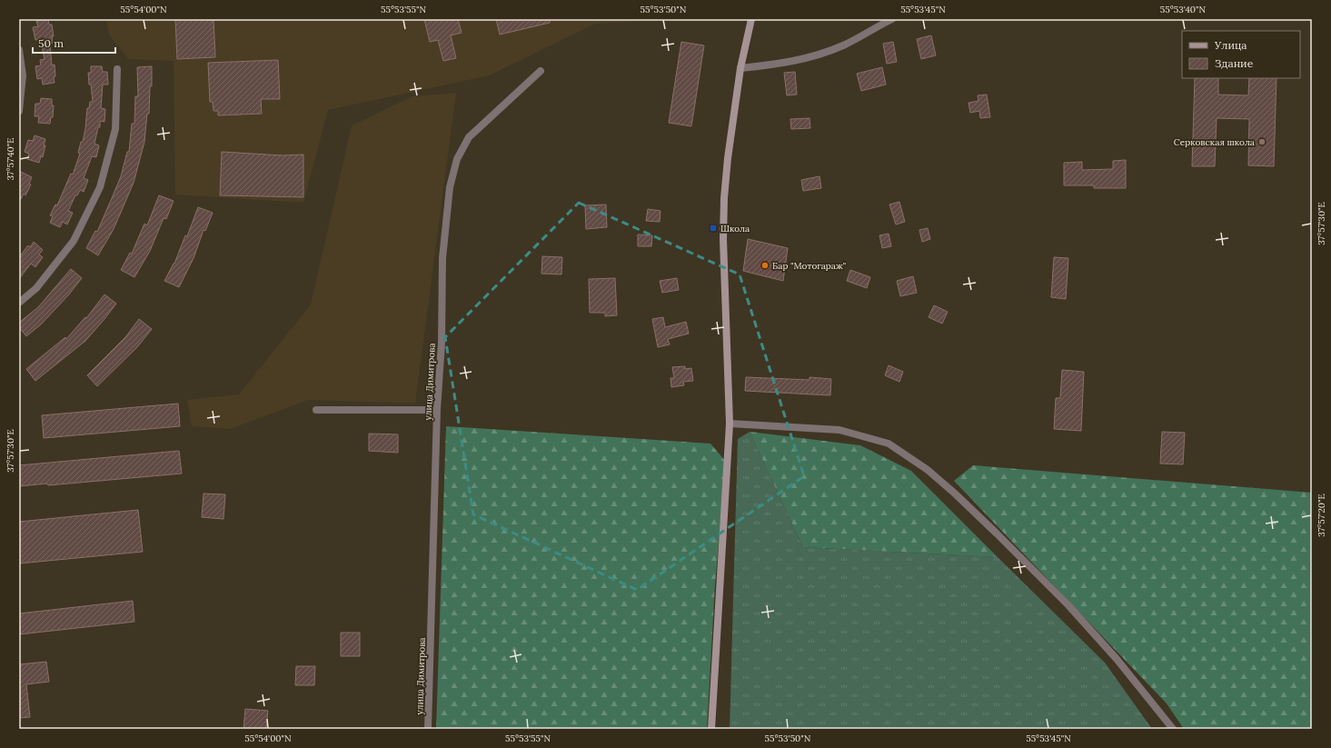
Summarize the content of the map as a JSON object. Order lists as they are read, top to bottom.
{
  "streets": {
    "street": ["улица Димитрова"]
  },
  "places": {
    "other": ["Серковская школа", "Бар \"Мотогараж\""],
    "transit": ["Школа"]
  },
  "legend": ["Улица", "Здание"],
  "scale_bar": "50 m",
  "coordinates": [
    "55°54'00\"N",
    "55°53'55\"N",
    "55°53'50\"N",
    "55°53'45\"N",
    "55°53'40\"N",
    "37°57'40\"E",
    "37°57'30\"E",
    "37°57'20\"E"
  ]
}
